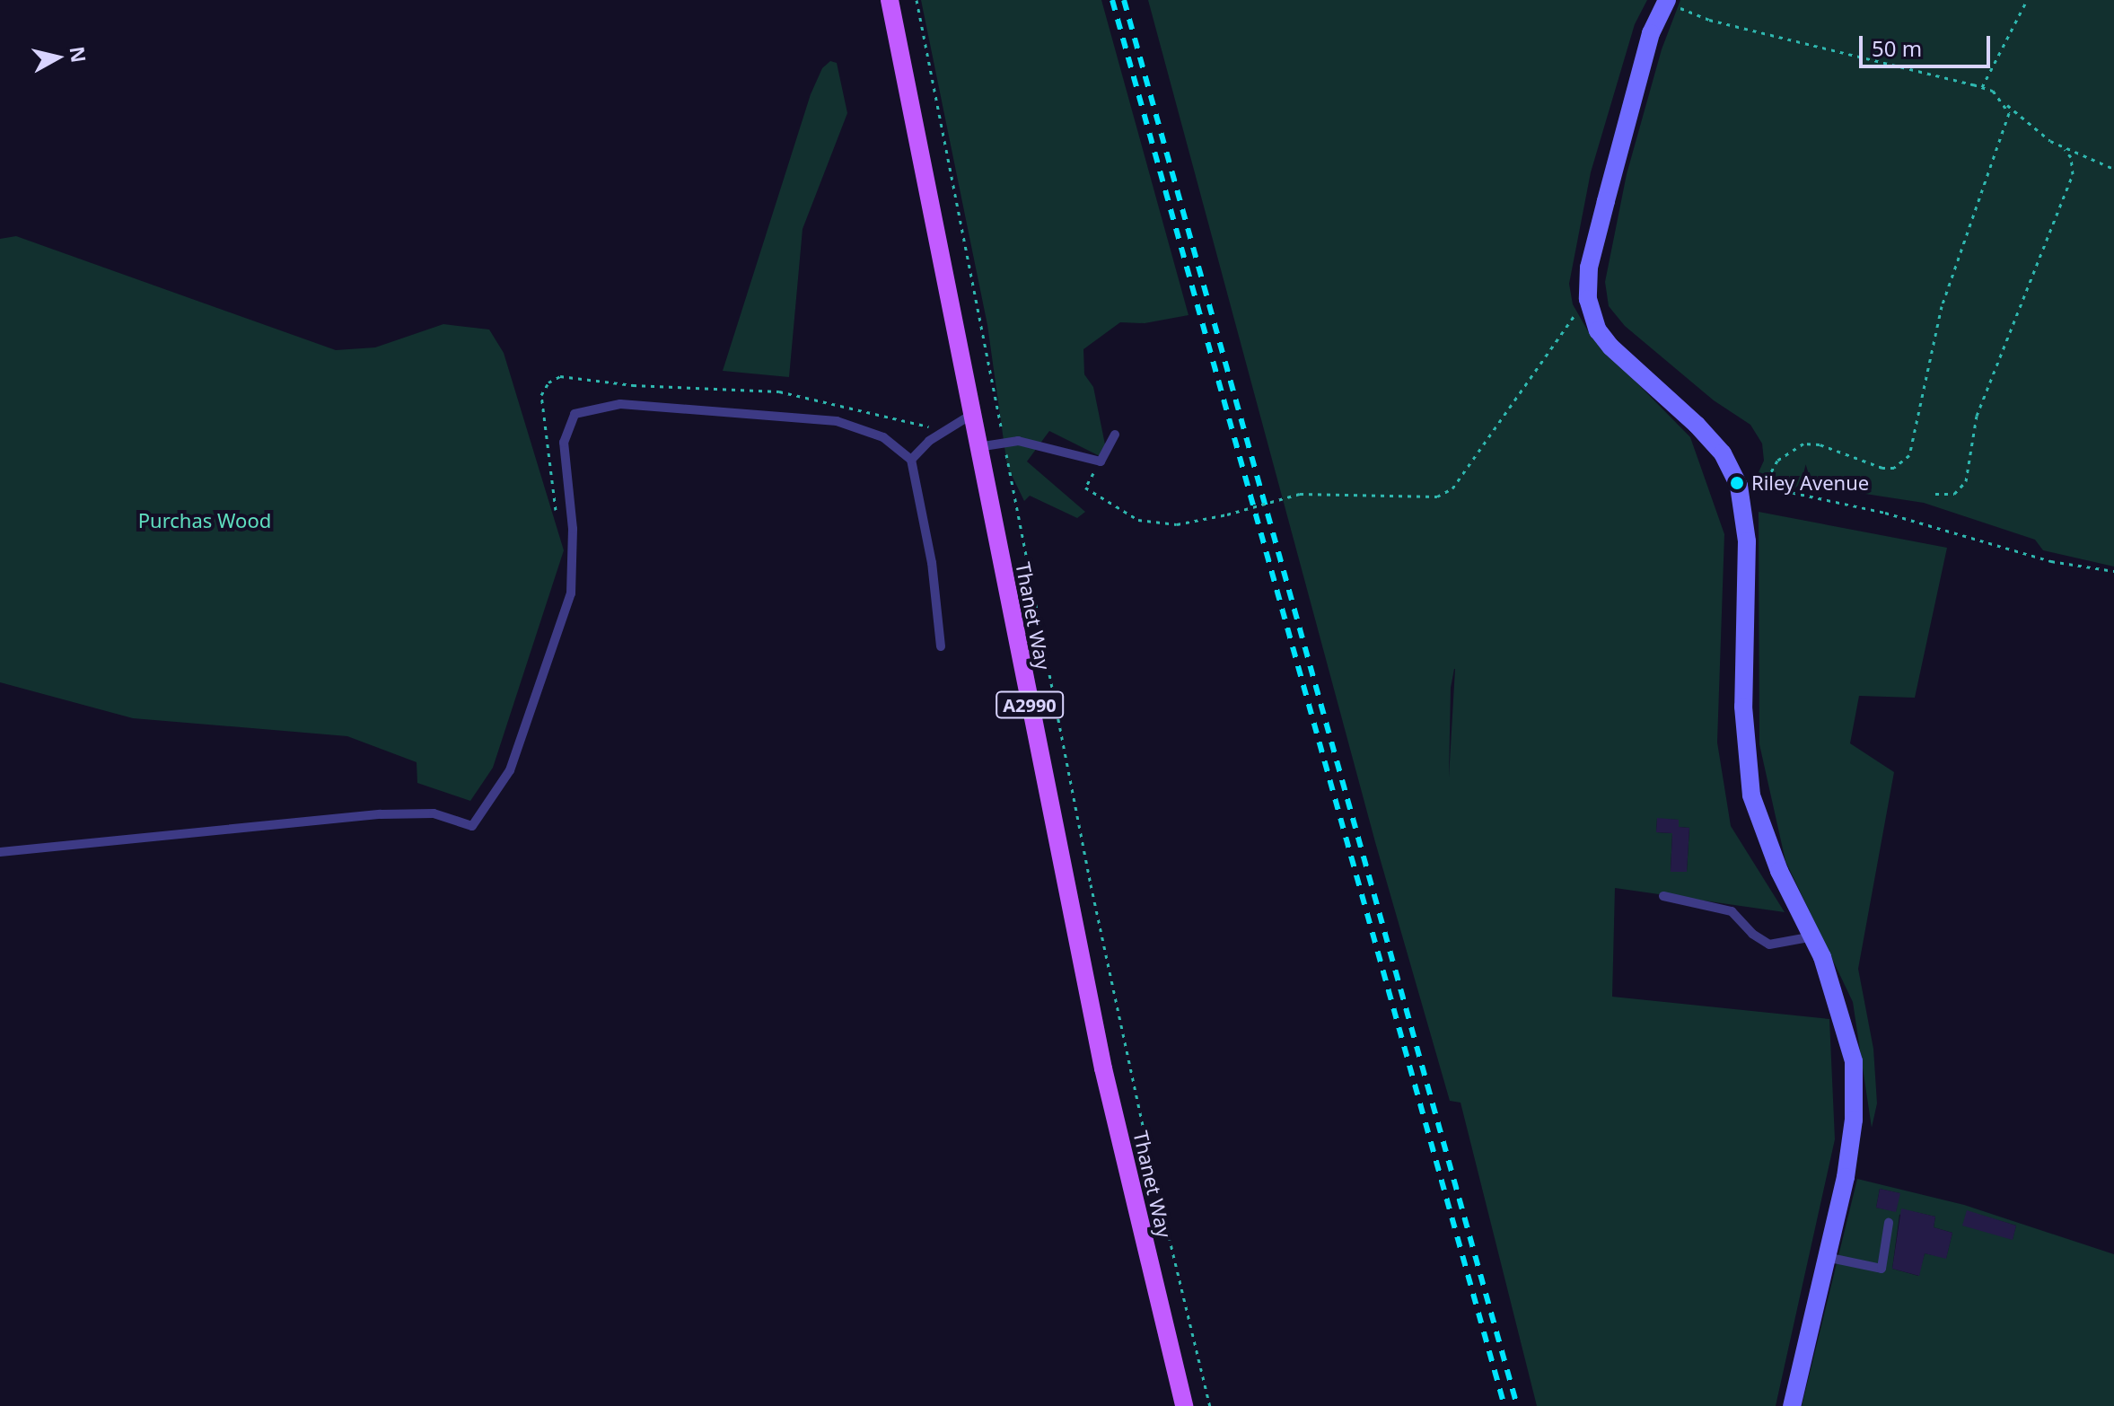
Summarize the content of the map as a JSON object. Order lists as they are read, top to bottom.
{
  "streets": {
    "main road": ["Thanet Way", "A2990"]
  },
  "parks": ["Purchas Wood"],
  "places": ["Riley Avenue"],
  "scale_bar": "50 m",
  "north": "right"
}
